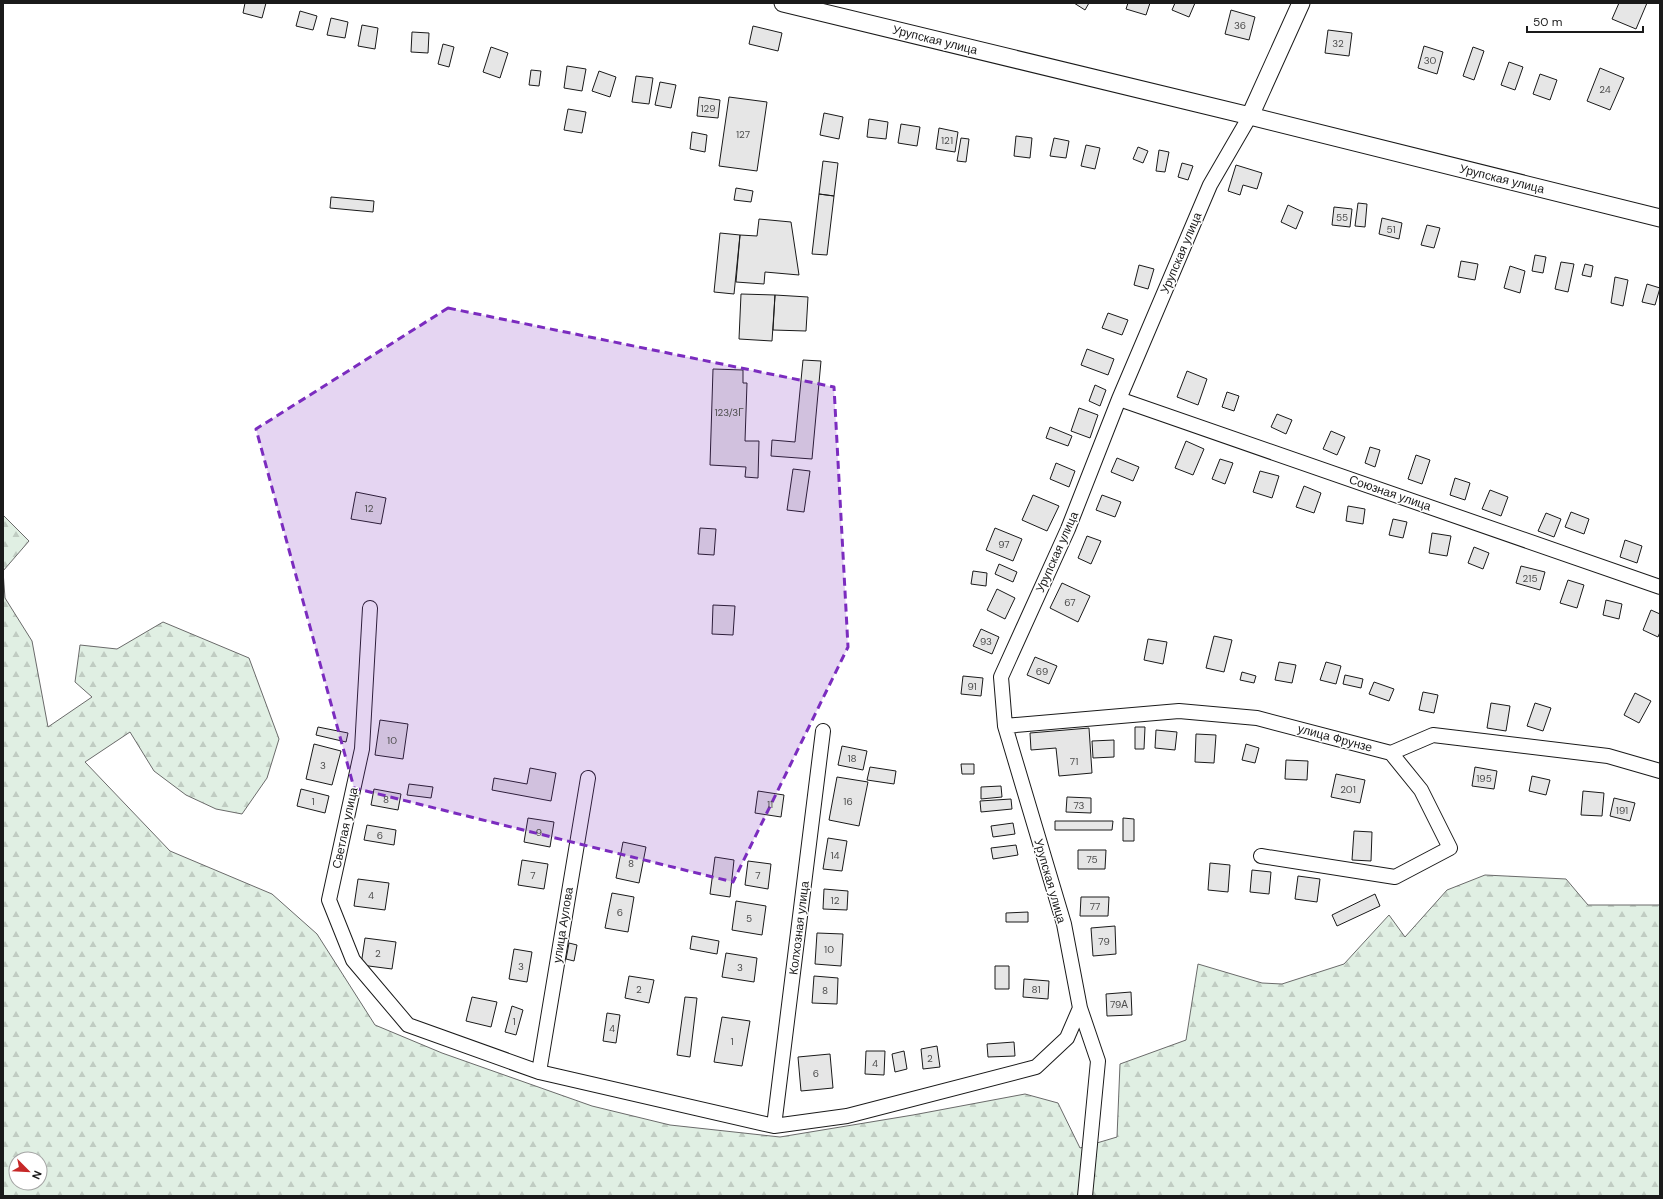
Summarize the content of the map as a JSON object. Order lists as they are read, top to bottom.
{
  "streets": {
    "street": [
      "Урупская улица",
      "Союзная улица",
      "улица Фрунзе",
      "Светлая улица",
      "улица Аулова",
      "Колхозная улица"
    ]
  },
  "crossings": [
    ["Урупская улица", "Союзная улица"],
    ["Урупская улица", "улица Фрунзе"],
    ["Светлая улица", "улица Аулова"]
  ],
  "house_numbers": [
    "36",
    "32",
    "30",
    "24",
    "129",
    "127",
    "121",
    "55",
    "51",
    "123/3Г",
    "12",
    "97",
    "215",
    "67",
    "93",
    "69",
    "91",
    "10",
    "18",
    "71",
    "3",
    "195",
    "201",
    "8",
    "1",
    "16",
    "11",
    "73",
    "191",
    "9",
    "6",
    "14",
    "75",
    "8",
    "7",
    "7",
    "4",
    "12",
    "77",
    "6",
    "5",
    "79",
    "10",
    "2",
    "3",
    "3",
    "2",
    "81",
    "8",
    "79А",
    "1",
    "4",
    "1",
    "2",
    "4",
    "6"
  ],
  "scale_bar": "50 m",
  "north": "bottom right"
}
